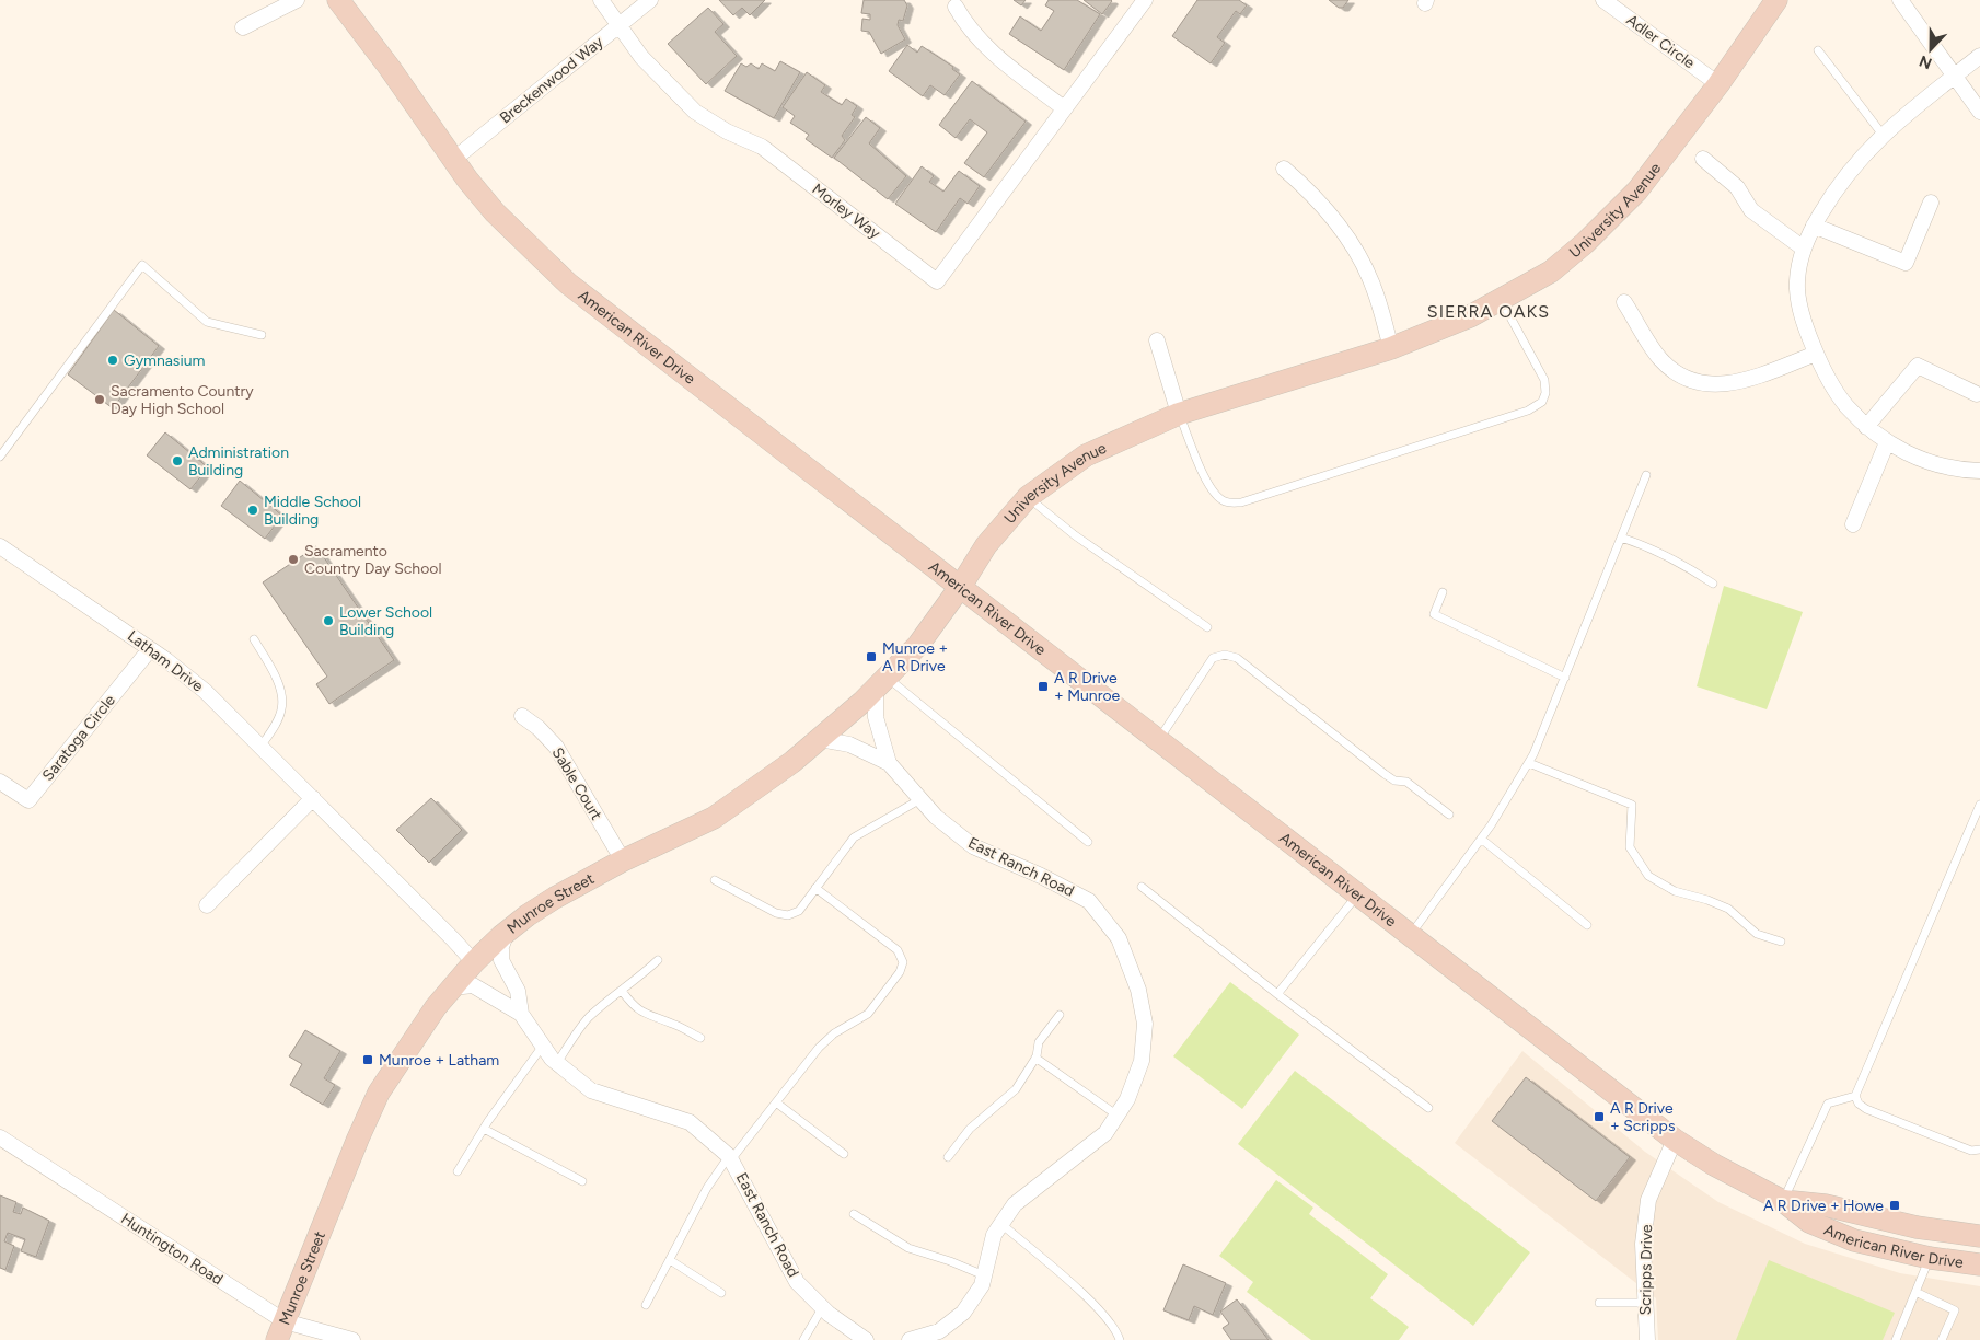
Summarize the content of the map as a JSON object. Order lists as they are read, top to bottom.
{
  "streets": {
    "street": [
      "Adler Circle",
      "Breckenwood Way",
      "University Avenue",
      "Morley Way",
      "American River Drive",
      "Latham Drive",
      "Saratoga Circle",
      "Sable Court",
      "East Ranch Road",
      "Munroe Street",
      "Huntington Road",
      "Scripps Drive"
    ]
  },
  "crossings": [
    ["Adler Circle", "University Avenue"],
    ["Breckenwood Way", "Morley Way"],
    ["Breckenwood Way", "American River Drive"],
    ["University Avenue", "American River Drive"],
    ["University Avenue", "Munroe Street"],
    ["American River Drive", "Munroe Street"],
    ["American River Drive", "Scripps Drive"],
    ["Latham Drive", "Saratoga Circle"],
    ["Latham Drive", "Munroe Street"],
    ["Sable Court", "Munroe Street"],
    ["East Ranch Road", "Munroe Street"],
    ["Munroe Street", "Huntington Road"]
  ],
  "districts": ["SIERRA OAKS"],
  "places": {
    "other": [
      "Gymnasium",
      "Sacramento Country Day High School",
      "Administration Building",
      "Middle School Building",
      "Sacramento Country Day School",
      "Lower School Building"
    ],
    "transit": [
      "Munroe + A R Drive",
      "A R Drive + Munroe",
      "Munroe + Latham",
      "A R Drive + Scripps",
      "A R Drive + Howe"
    ]
  },
  "north": "bottom"
}
